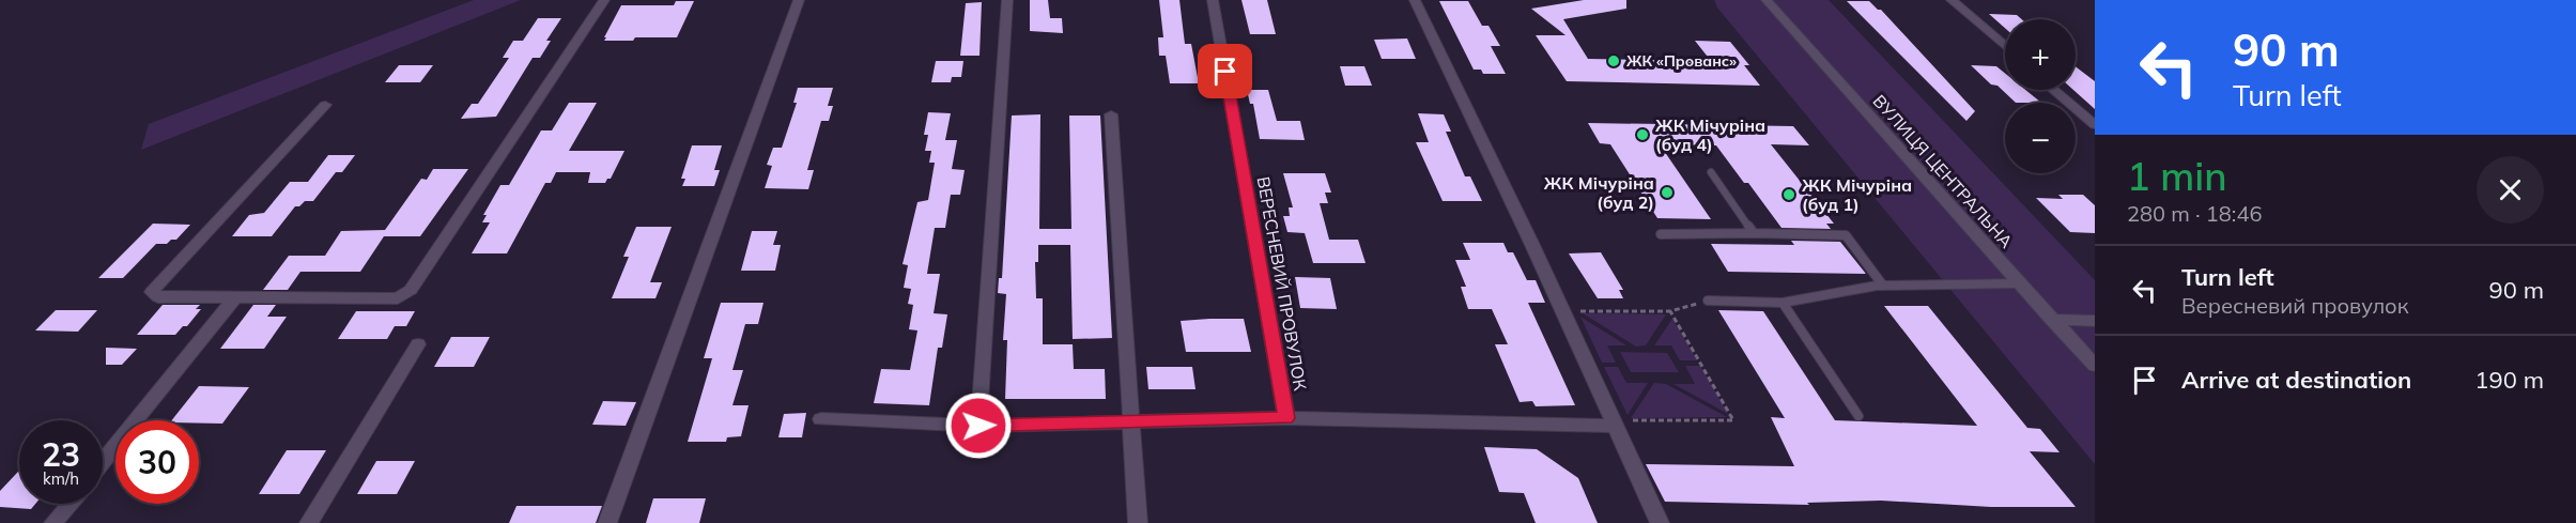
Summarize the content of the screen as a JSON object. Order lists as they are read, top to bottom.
{
  "streets": {
    "street": ["ВУЛИЦЯ ЦЕНТРАЛЬНА", "ВЕРЕСНЕВИЙ ПРОВУЛОК"]
  },
  "places": [
    "ЖК «Прованс»",
    "ЖК Мічуріна (буд 4)",
    "ЖК Мічуріна (буд 2)",
    "ЖК Мічуріна (буд 1)"
  ],
  "page": {
    "turn": ["90 m", "Turn left"],
    "map_buttons": ["+", "−"],
    "heading": ["1 min", "280 m · 18:46"],
    "list": [
      {
        "name": "Turn left",
        "note": "Вересневий провулок",
        "value": "90 m"
      },
      {
        "name": "Arrive at destination",
        "value": "190 m"
      }
    ],
    "speed": "23 km/h",
    "limit": "30"
  }
}
